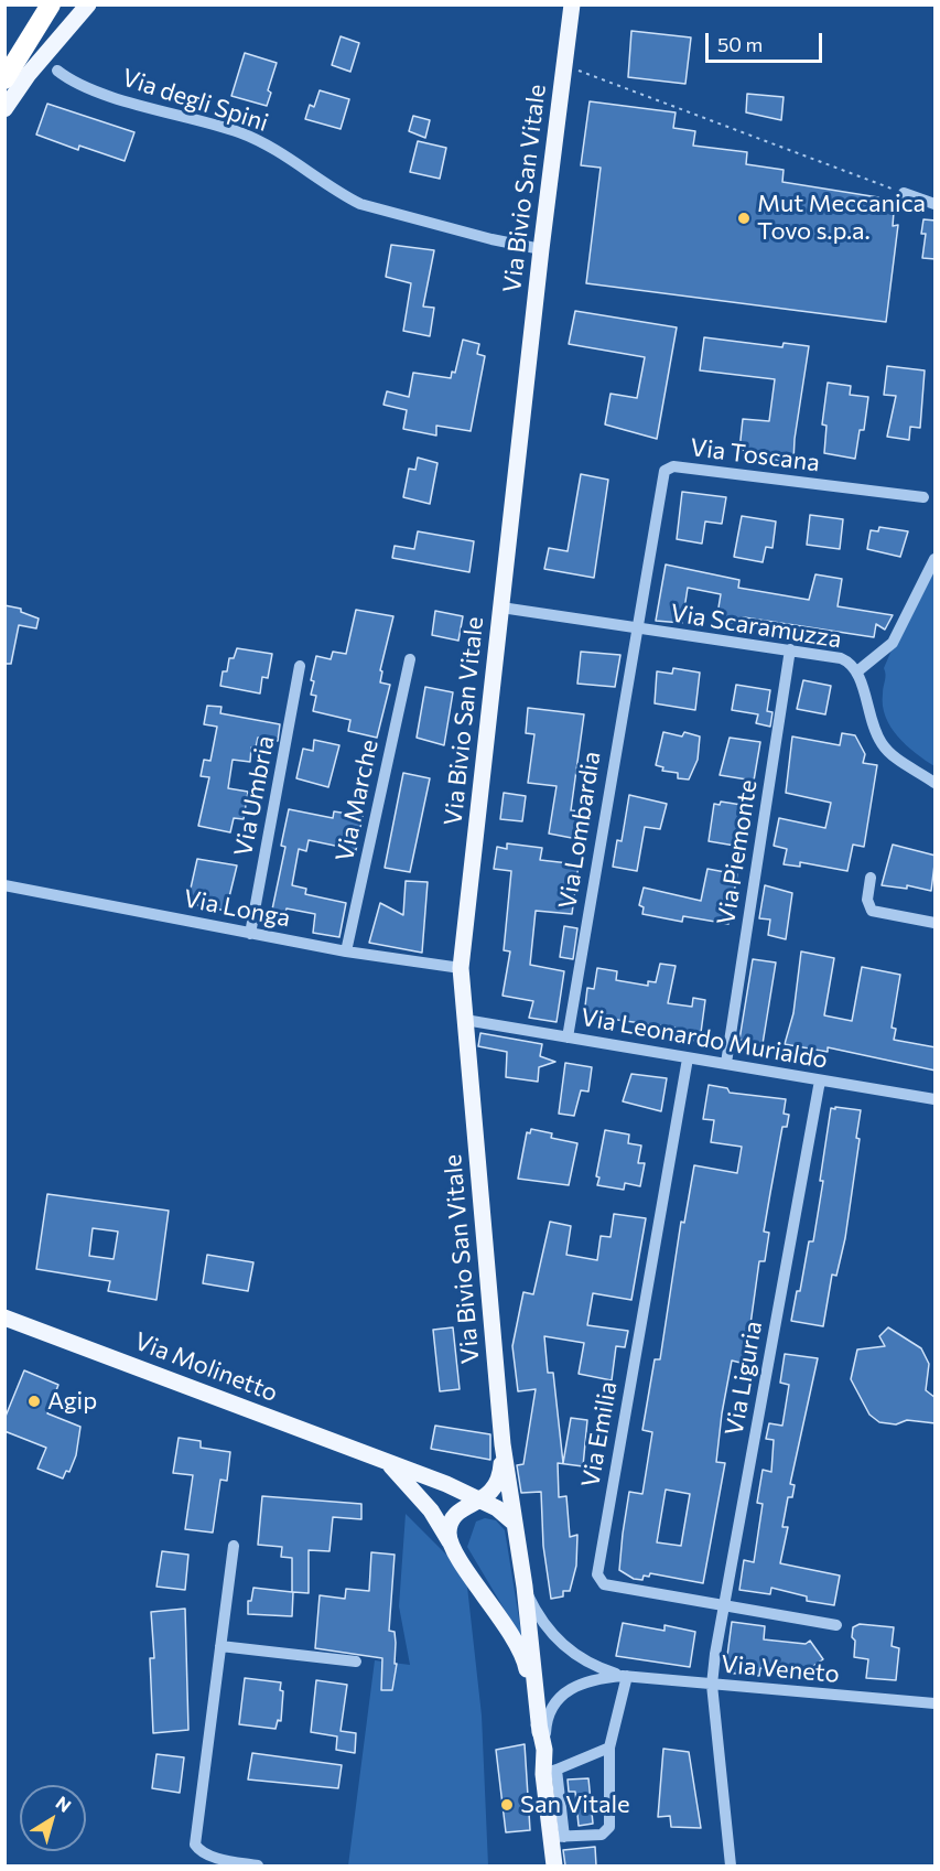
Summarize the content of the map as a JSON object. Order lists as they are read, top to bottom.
{
  "streets": {
    "main road": ["Via Bivio San Vitale", "Via Molinetto"],
    "street": [
      "Via degli Spini",
      "Via Toscana",
      "Via Scaramuzza",
      "Via Umbria",
      "Via Marche",
      "Via Lombardia",
      "Via Piemonte",
      "Via Longa",
      "Via Leonardo Murialdo",
      "Via Liguria",
      "Via Emilia",
      "Via Veneto"
    ]
  },
  "crossings": [
    ["Via degli Spini", "Via Bivio San Vitale"],
    ["Via Bivio San Vitale", "Via Scaramuzza"],
    ["Via Bivio San Vitale", "Via Longa"],
    ["Via Bivio San Vitale", "Via Leonardo Murialdo"],
    ["Via Bivio San Vitale", "Via Molinetto"],
    ["Via Bivio San Vitale", "Via Veneto"],
    ["Via Toscana", "Via Scaramuzza"],
    ["Via Toscana", "Via Lombardia"],
    ["Via Scaramuzza", "Via Lombardia"],
    ["Via Scaramuzza", "Via Piemonte"],
    ["Via Umbria", "Via Longa"],
    ["Via Marche", "Via Longa"],
    ["Via Lombardia", "Via Leonardo Murialdo"],
    ["Via Piemonte", "Via Leonardo Murialdo"],
    ["Via Leonardo Murialdo", "Via Liguria"],
    ["Via Leonardo Murialdo", "Via Emilia"],
    ["Via Liguria", "Via Emilia"],
    ["Via Liguria", "Via Veneto"]
  ],
  "places": ["Mut Meccanica Tovo s.p.a.", "Agip", "San Vitale"],
  "scale_bar": "50 m",
  "north": "top right"
}
